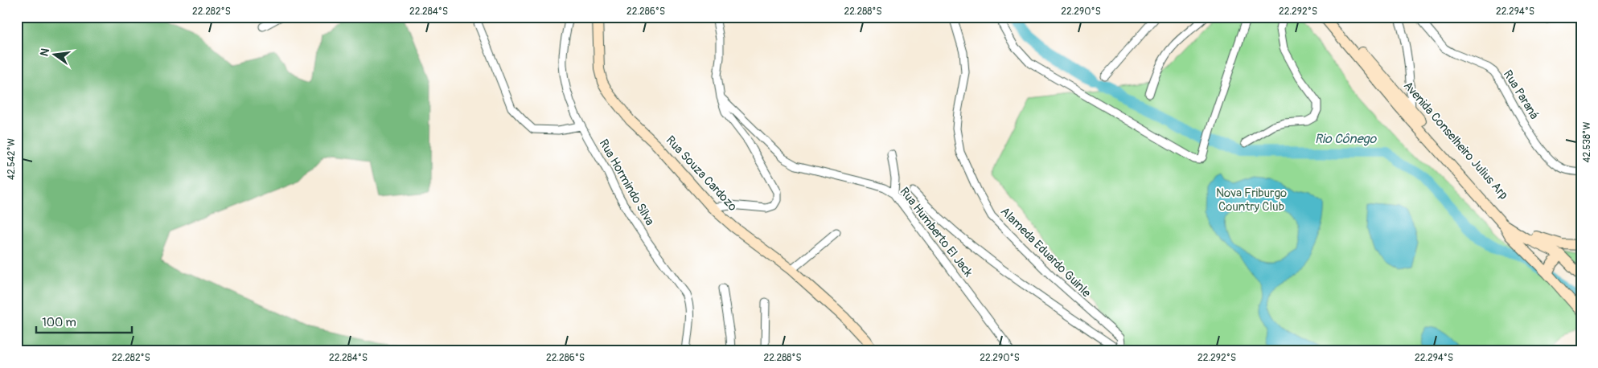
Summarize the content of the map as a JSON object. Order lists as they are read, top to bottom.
{
  "streets": {
    "main road": ["Avenida Conselheiro Julius Arp", "Rua Souza Cardozo"],
    "street": [
      "Rua Paraná",
      "Rua Hormindo Silva",
      "Rua Humberto El Jack",
      "Alameda Eduardo Guinle"
    ]
  },
  "water": ["Rio Cônego"],
  "parks": ["Nova Friburgo Country Club"],
  "scale_bar": "100 m",
  "north": "left",
  "coordinates": [
    "22.282°S",
    "22.284°S",
    "22.286°S",
    "22.288°S",
    "22.290°S",
    "22.292°S",
    "22.294°S",
    "42.538°W",
    "42.542°W"
  ]
}
